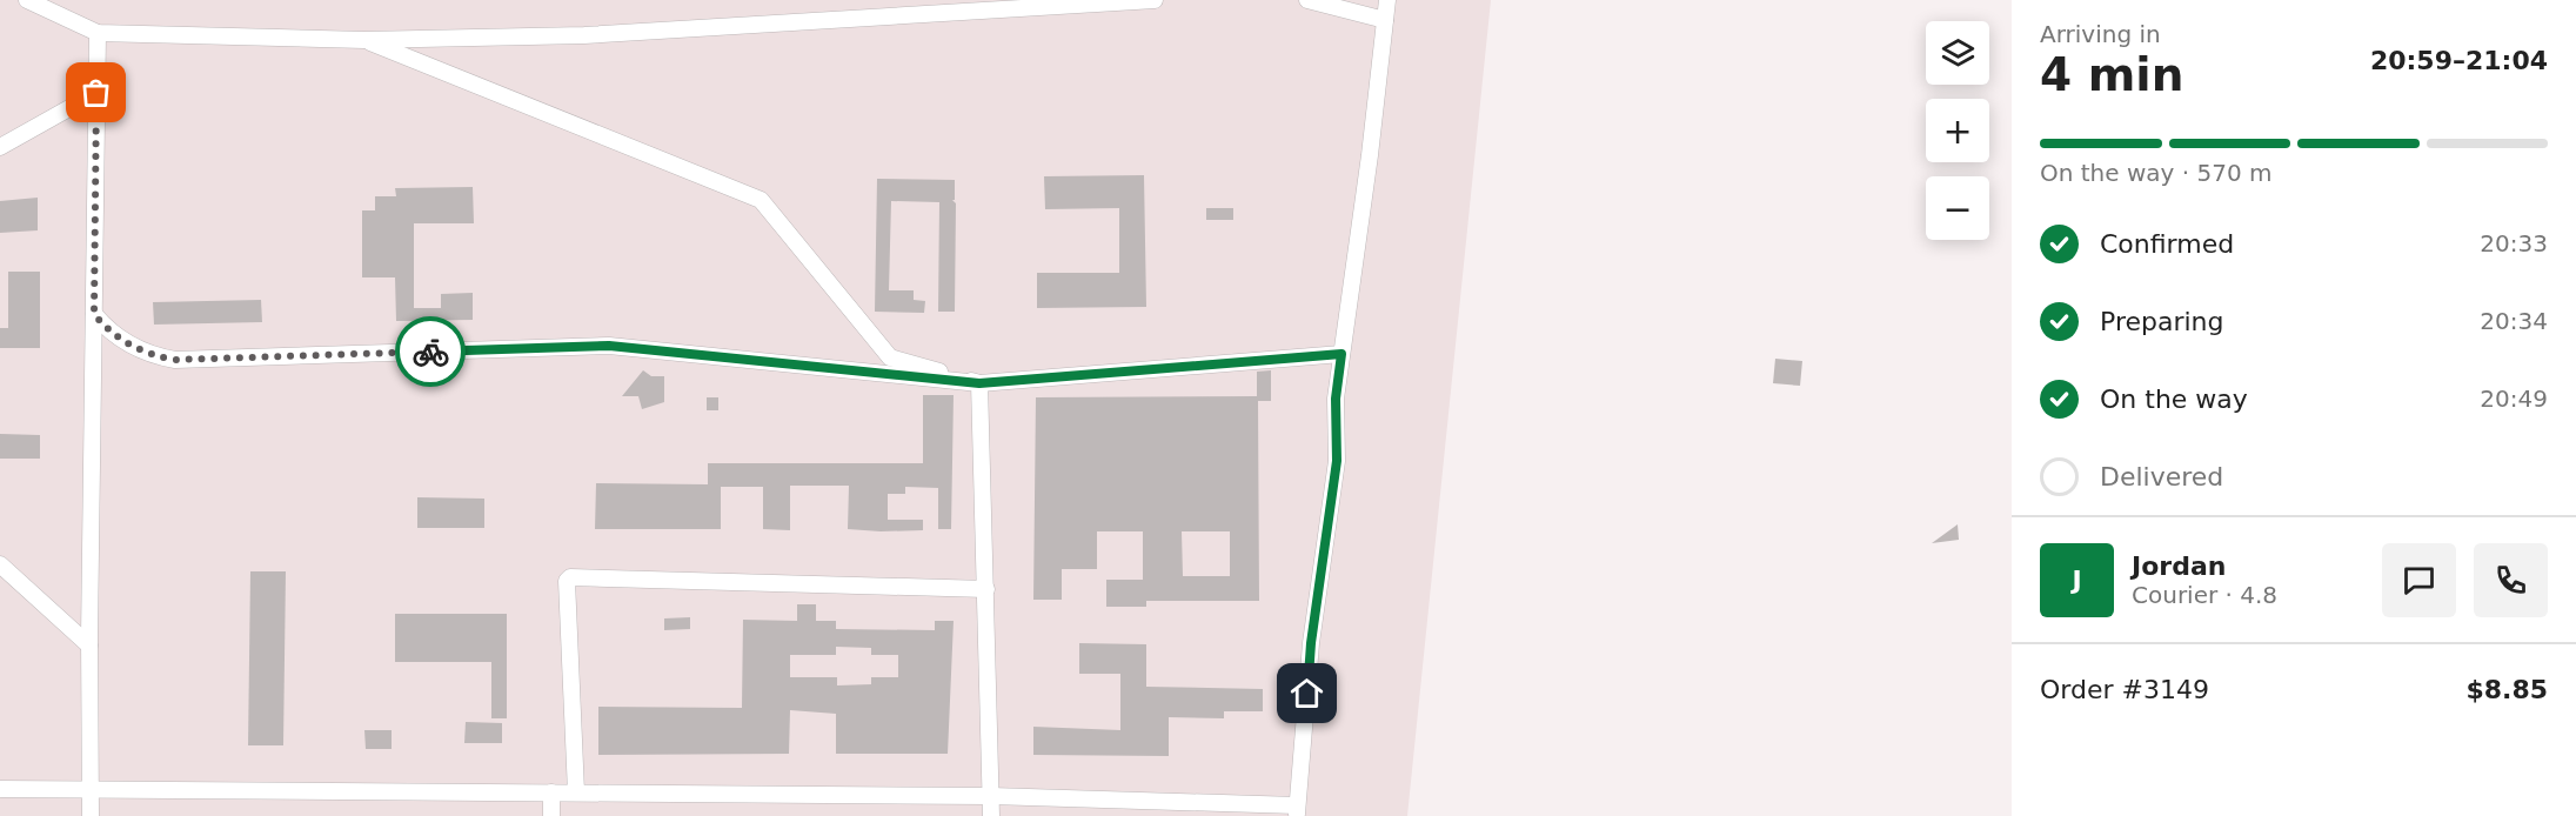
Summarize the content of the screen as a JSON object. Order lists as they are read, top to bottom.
{
  "page": {
    "heading": ["4 min", "Arriving in", "20:59–21:04"],
    "panel": [
      "Jordan",
      "Courier · 4.8",
      "Order #3149",
      "$8.85"
    ],
    "map_buttons": ["+", "−"],
    "bar": "On the way · 570 m",
    "list": [
      ["Confirmed", "20:33"],
      ["Preparing", "20:34"],
      ["On the way", "20:49"],
      "Delivered"
    ],
    "round": "J"
  }
}
